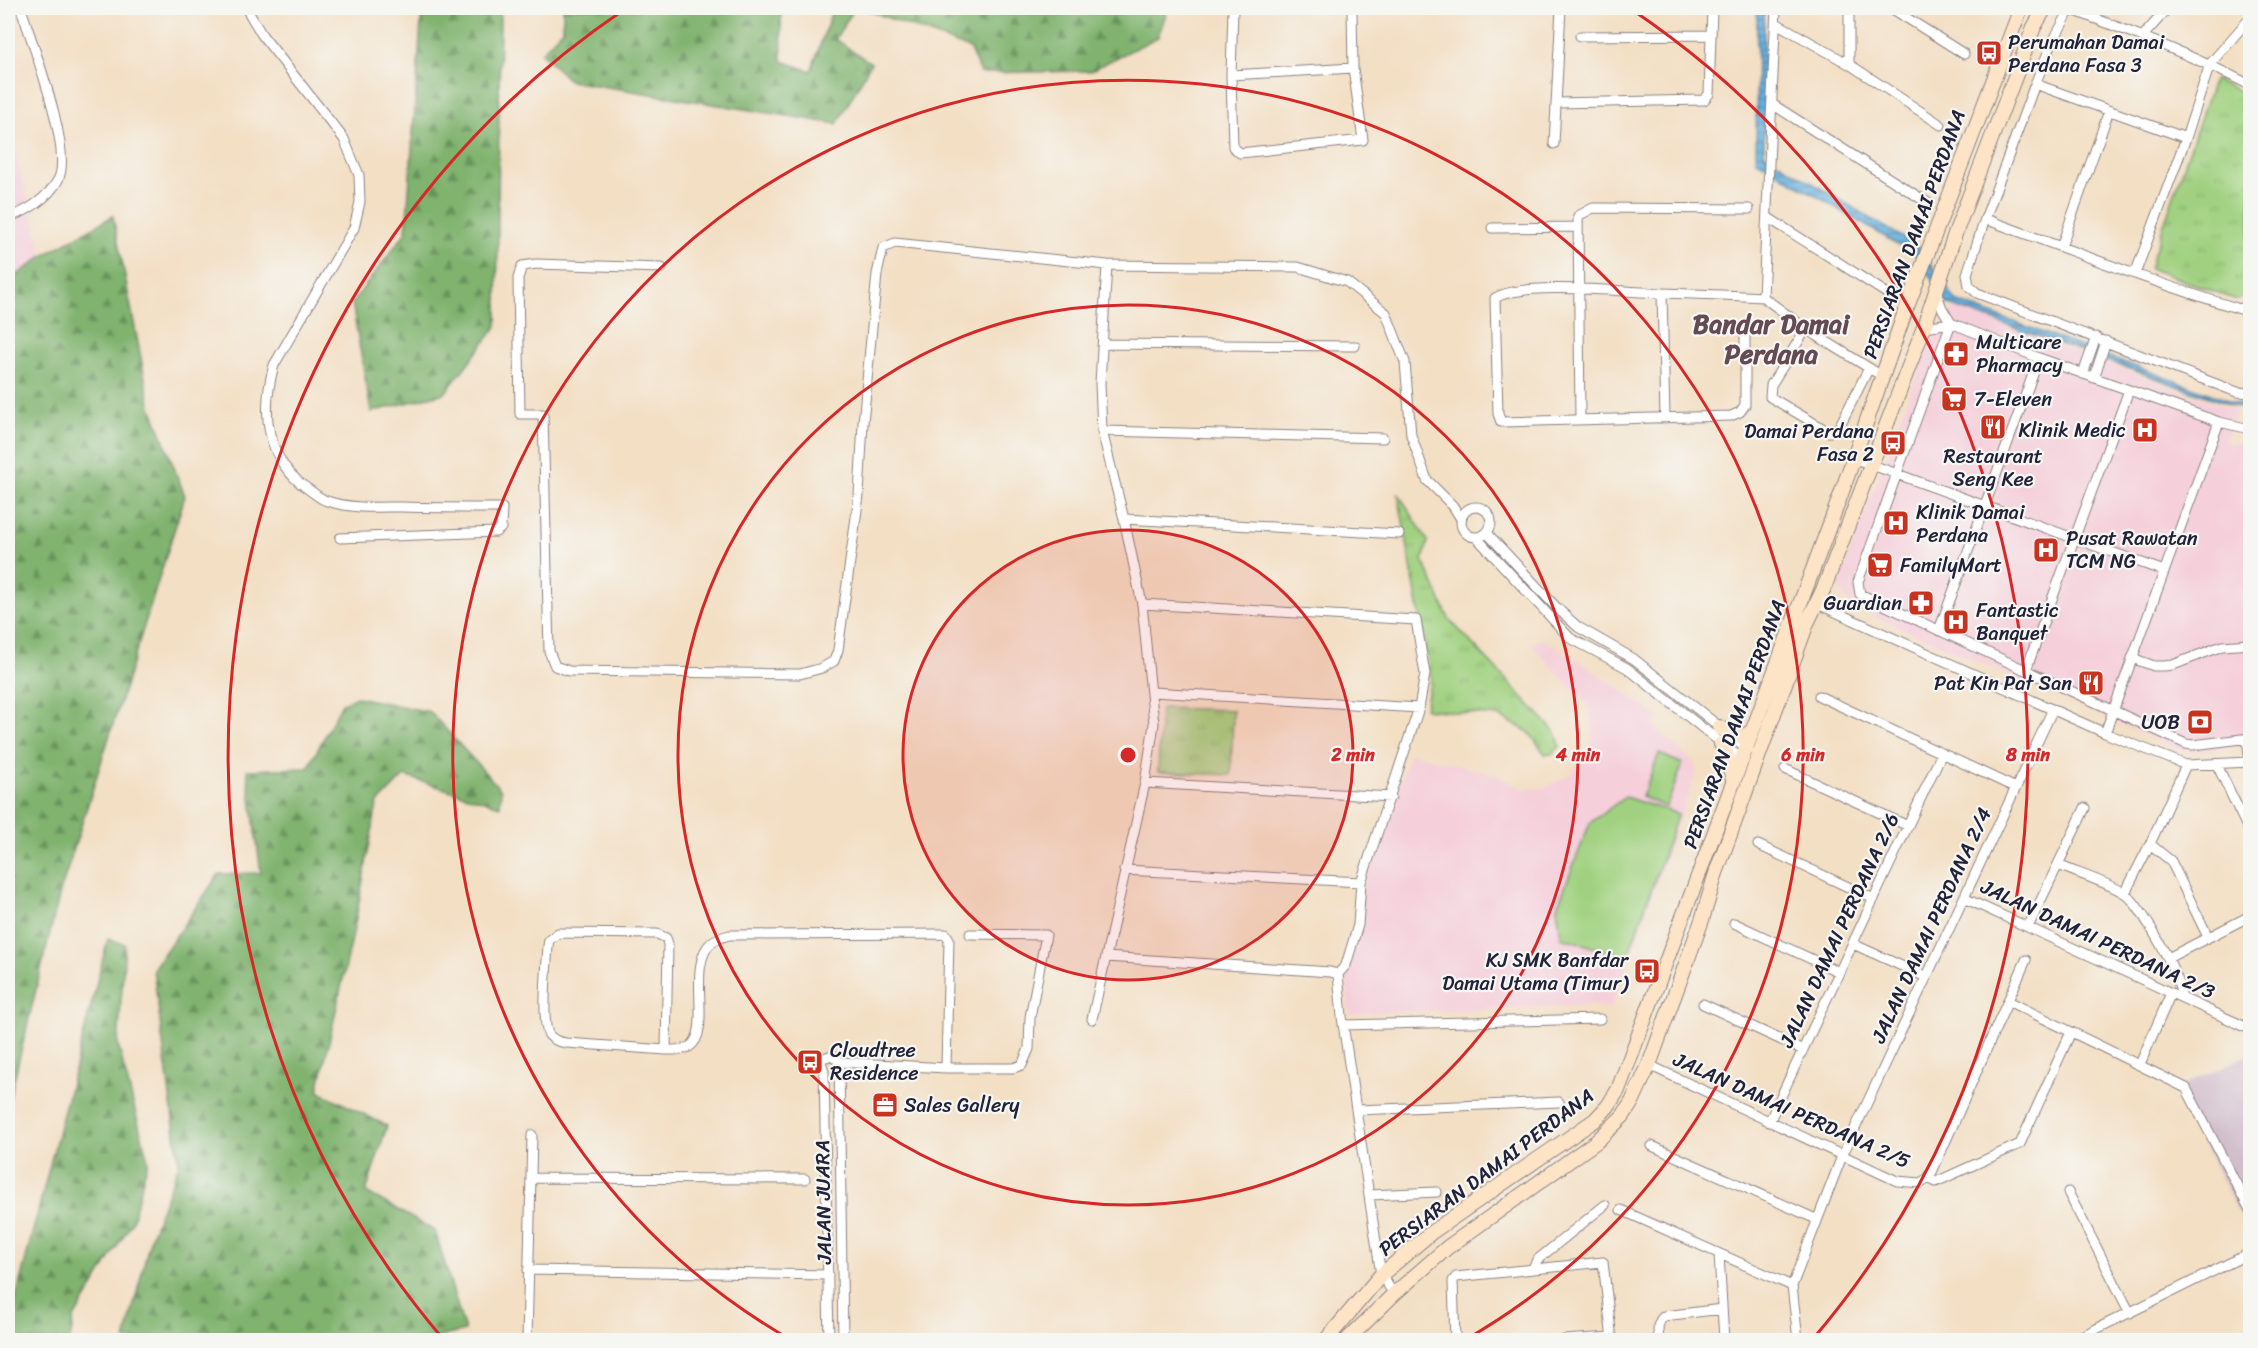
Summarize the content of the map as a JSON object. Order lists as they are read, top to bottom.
{
  "streets": {
    "main road": ["PERSIARAN DAMAI PERDANA"],
    "street": [
      "JALAN DAMAI PERDANA 2/4",
      "JALAN DAMAI PERDANA 2/6",
      "JALAN DAMAI PERDANA 2/3",
      "JALAN DAMAI PERDANA 2/5",
      "JALAN JUARA"
    ]
  },
  "crossings": [
    ["PERSIARAN DAMAI PERDANA", "JALAN DAMAI PERDANA 2/5"],
    ["JALAN DAMAI PERDANA 2/4", "JALAN DAMAI PERDANA 2/3"],
    ["JALAN DAMAI PERDANA 2/4", "JALAN DAMAI PERDANA 2/5"],
    ["JALAN DAMAI PERDANA 2/6", "JALAN DAMAI PERDANA 2/5"]
  ],
  "districts": ["Bandar Damai Perdana"],
  "places": {
    "bus stop": [
      "Perumahan Damai Perdana Fasa 3",
      "Damai Perdana Fasa 2",
      "KJ SMK Banfdar Damai Utama (Timur)",
      "Cloudtree Residence"
    ],
    "pharmacy": ["Multicare Pharmacy", "Guardian"],
    "supermarket": ["7-Eleven", "FamilyMart"],
    "restaurant": ["Restaurant Seng Kee", "Pat Kin Pat San"],
    "hospital": [
      "Klinik Medic",
      "Klinik Damai Perdana",
      "Pusat Rawatan TCM NG",
      "Fantastic Banquet"
    ],
    "bank": ["UOB"],
    "office": ["Sales Gallery"]
  },
  "rings": [
    "2 min",
    "4 min",
    "6 min",
    "8 min"
  ]
}
